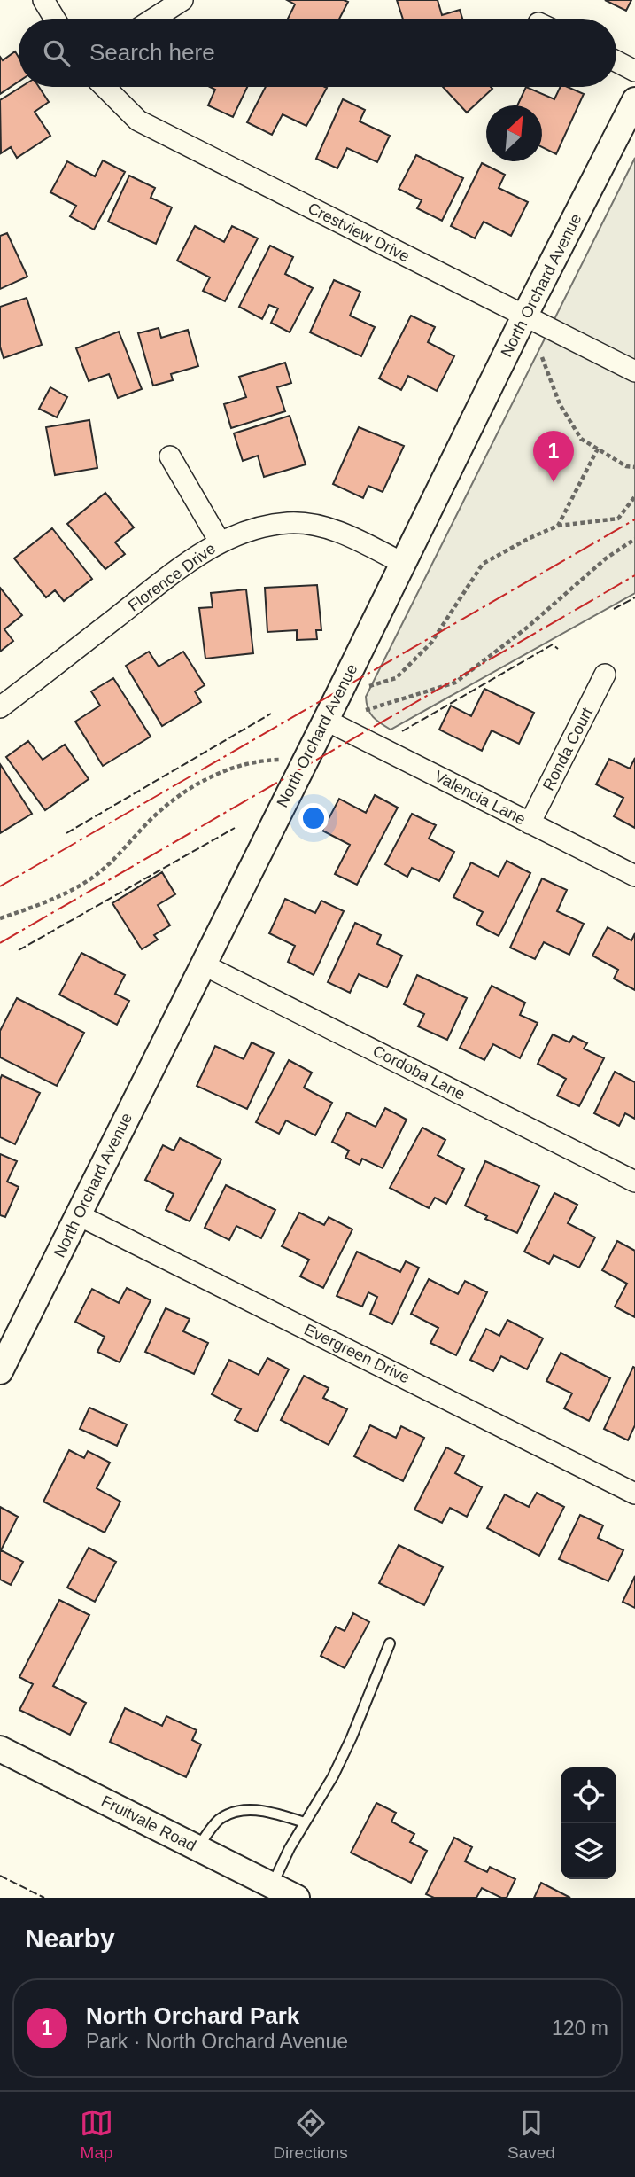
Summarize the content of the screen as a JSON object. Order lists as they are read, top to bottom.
{
  "streets": {
    "street": [
      "Crestview Drive",
      "North Orchard Avenue",
      "Florence Drive",
      "Ronda Court",
      "Valencia Lane",
      "Cordoba Lane",
      "Evergreen Drive",
      "Fruitvale Road"
    ]
  },
  "crossings": [
    ["Crestview Drive", "North Orchard Avenue"],
    ["North Orchard Avenue", "Florence Drive"],
    ["North Orchard Avenue", "Valencia Lane"],
    ["North Orchard Avenue", "Cordoba Lane"],
    ["North Orchard Avenue", "Evergreen Drive"],
    ["Ronda Court", "Valencia Lane"]
  ],
  "north": "top right",
  "page": {
    "search": "Search here",
    "pins": "1",
    "heading": "Nearby",
    "list": [
      {
        "mark": "1",
        "name": "North Orchard Park",
        "note": "Park · North Orchard Avenue",
        "value": "120 m"
      }
    ],
    "nav": ["Map", "Directions", "Saved"]
  }
}
